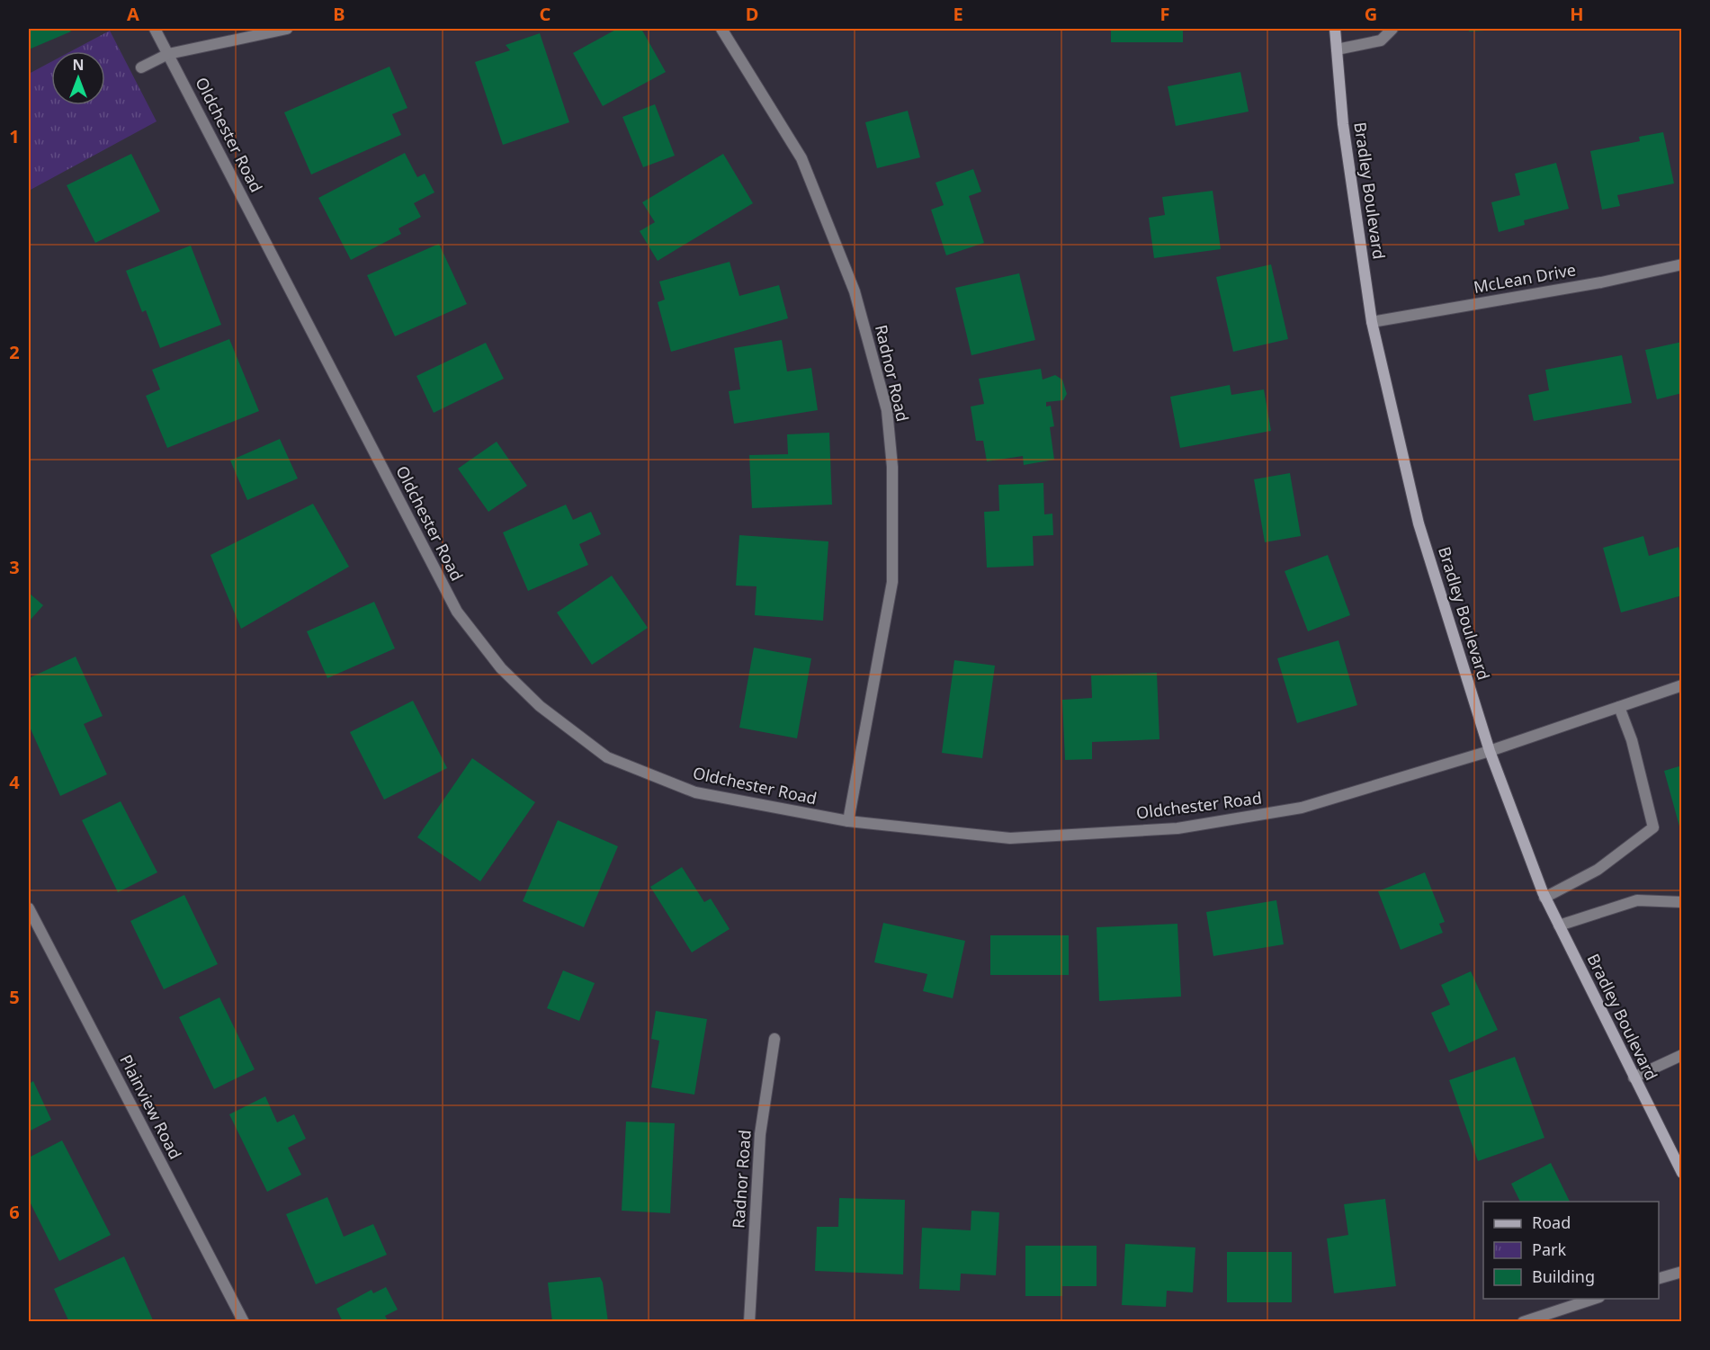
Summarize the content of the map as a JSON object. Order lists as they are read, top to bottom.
{
  "streets": {
    "main road": ["Bradley Boulevard"],
    "street": [
      "Oldchester Road",
      "McLean Drive",
      "Radnor Road",
      "Plainview Road"
    ]
  },
  "crossings": [
    ["Oldchester Road", "Bradley Boulevard"],
    ["Oldchester Road", "Radnor Road"],
    ["Bradley Boulevard", "McLean Drive"]
  ],
  "legend": ["Road", "Park", "Building"],
  "north": "top",
  "grid": {
    "columns": [
      "A",
      "B",
      "C",
      "D",
      "E",
      "F",
      "G",
      "H"
    ],
    "rows": [
      "1",
      "2",
      "3",
      "4",
      "5",
      "6"
    ]
  }
}
